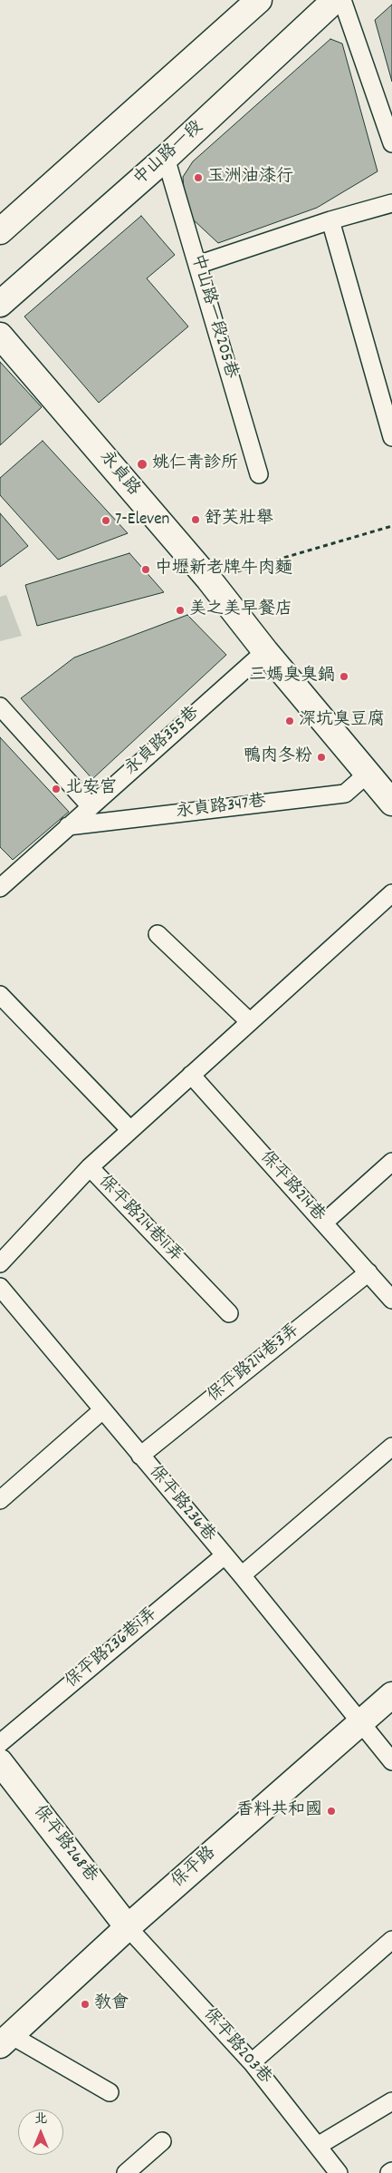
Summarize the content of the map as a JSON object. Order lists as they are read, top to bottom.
{
  "streets": {
    "street": [
      "中山路一段",
      "永貞路",
      "保平路268巷",
      "保平路"
    ],
    "lane": [
      "中山路一段205巷",
      "永貞路355巷",
      "永貞路347巷",
      "保平路214巷",
      "保平路214巷11弄",
      "保平路214巷3弄",
      "保平路236巷",
      "保平路236巷1弄",
      "保平路203巷"
    ]
  },
  "crossings": [
    ["中山路一段", "中山路一段205巷"],
    ["永貞路", "永貞路355巷"],
    ["永貞路", "永貞路347巷"],
    ["永貞路355巷", "永貞路347巷"],
    ["保平路214巷", "保平路214巷11弄"],
    ["保平路214巷", "保平路214巷3弄"],
    ["保平路214巷3弄", "保平路236巷"],
    ["保平路236巷", "保平路236巷1弄"],
    ["保平路236巷", "保平路"],
    ["保平路268巷", "保平路"],
    ["保平路268巷", "保平路203巷"],
    ["保平路", "保平路203巷"]
  ],
  "places": [
    "玉洲油漆行",
    "姚仁青診所",
    "舒芙壯舉",
    "7-Eleven",
    "中壢新老牌牛肉麵",
    "美之美早餐店",
    "三媽臭臭鍋",
    "深坑臭豆腐",
    "鴨肉冬粉",
    "北安宮",
    "香料共和國",
    "教會"
  ],
  "north": "top"
}
